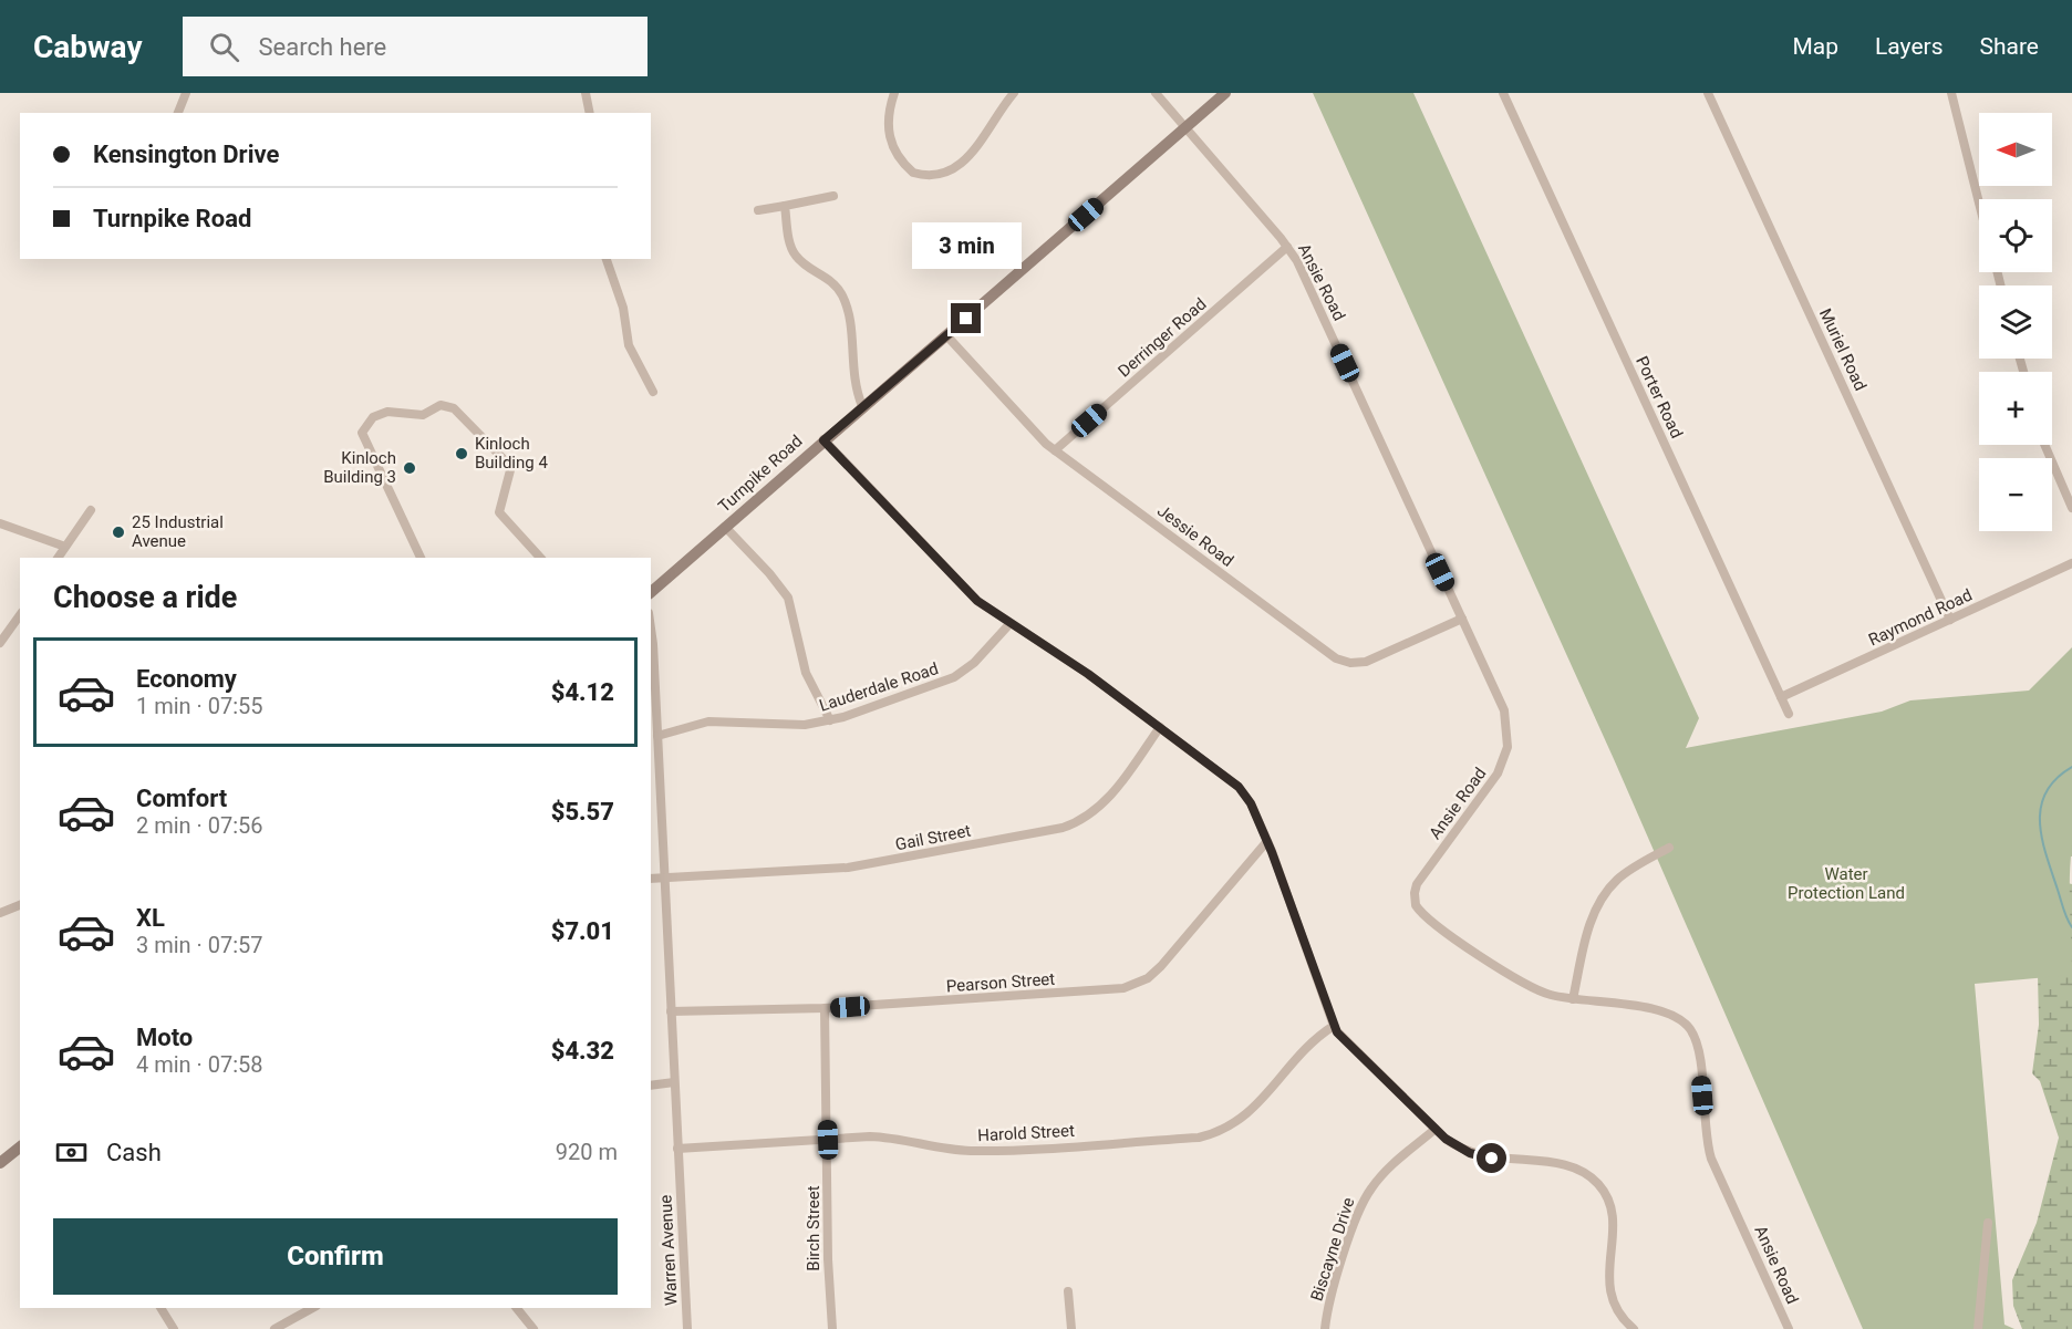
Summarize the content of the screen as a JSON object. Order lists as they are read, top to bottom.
{
  "streets": {
    "main road": ["Turnpike Road"],
    "street": [
      "Ansie Road",
      "Derringer Road",
      "Muriel Road",
      "Porter Road",
      "Jessie Road",
      "Raymond Road",
      "Lauderdale Road",
      "Gail Street",
      "Pearson Street",
      "Harold Street",
      "Birch Street",
      "Biscayne Drive",
      "Warren Avenue"
    ]
  },
  "crossings": [
    ["Ansie Road", "Derringer Road"],
    ["Ansie Road", "Turnpike Road"],
    ["Ansie Road", "Jessie Road"],
    ["Derringer Road", "Jessie Road"],
    ["Muriel Road", "Raymond Road"],
    ["Porter Road", "Raymond Road"],
    ["Turnpike Road", "Jessie Road"],
    ["Lauderdale Road", "Warren Avenue"],
    ["Gail Street", "Warren Avenue"],
    ["Pearson Street", "Birch Street"],
    ["Pearson Street", "Warren Avenue"],
    ["Harold Street", "Birch Street"],
    ["Harold Street", "Warren Avenue"]
  ],
  "parks": ["Water Protection Land"],
  "places": ["Kinloch Building 4", "Kinloch Building 3", "25 Industrial Avenue"],
  "north": "left",
  "page": {
    "header": "Cabway",
    "search": "Search here",
    "nav": ["Map", "Layers", "Share"],
    "map_buttons": ["+", "−"],
    "banner": ["Kensington Drive", "Turnpike Road"],
    "bubble": "3 min",
    "heading": "Choose a ride",
    "list": [
      {
        "name": "Economy",
        "note": "1 min · 07:55",
        "value": "$4.12"
      },
      {
        "name": "Comfort",
        "note": "2 min · 07:56",
        "value": "$5.57"
      },
      {
        "name": "XL",
        "note": "3 min · 07:57",
        "value": "$7.01"
      },
      {
        "name": "Moto",
        "note": "4 min · 07:58",
        "value": "$4.32"
      }
    ],
    "pay": ["Cash", "920 m"],
    "buttons": "Confirm"
  }
}
